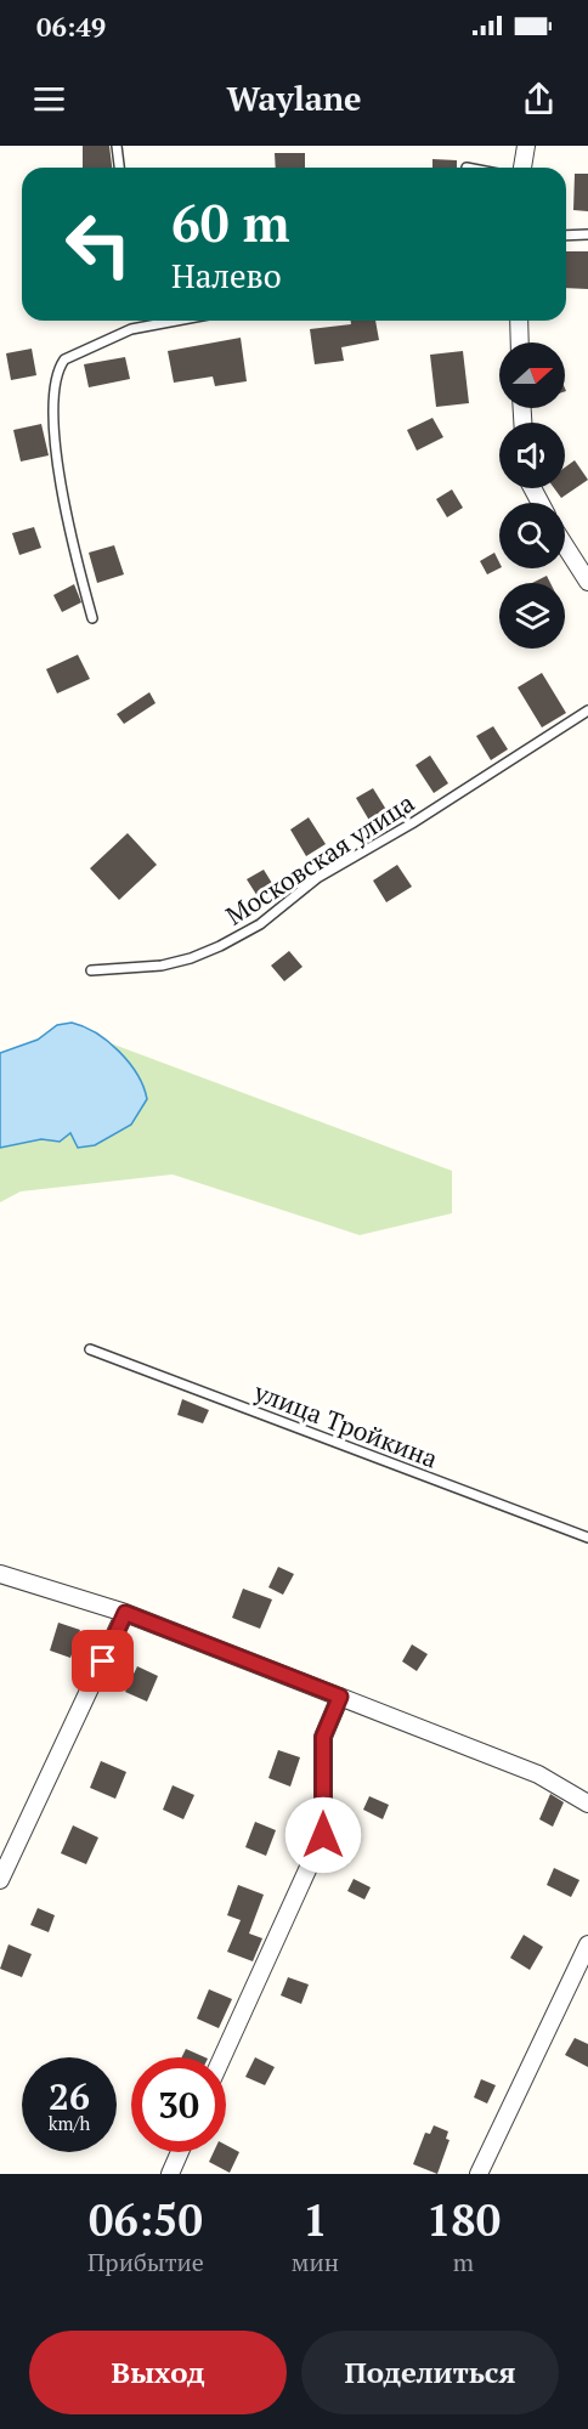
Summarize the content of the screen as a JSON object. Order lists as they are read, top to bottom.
{
  "streets": {
    "lane": ["Московская улица", "улица Тройкина"]
  },
  "north": "right",
  "page": {
    "status": "06:49",
    "header": "Waylane",
    "turn": ["60 m", "Налево"],
    "speed": "26 km/h",
    "limit": "30",
    "eta": [
      "06:50",
      "Прибытие",
      "1",
      "мин",
      "180",
      "m"
    ],
    "buttons": ["Выход", "Поделиться"]
  }
}
